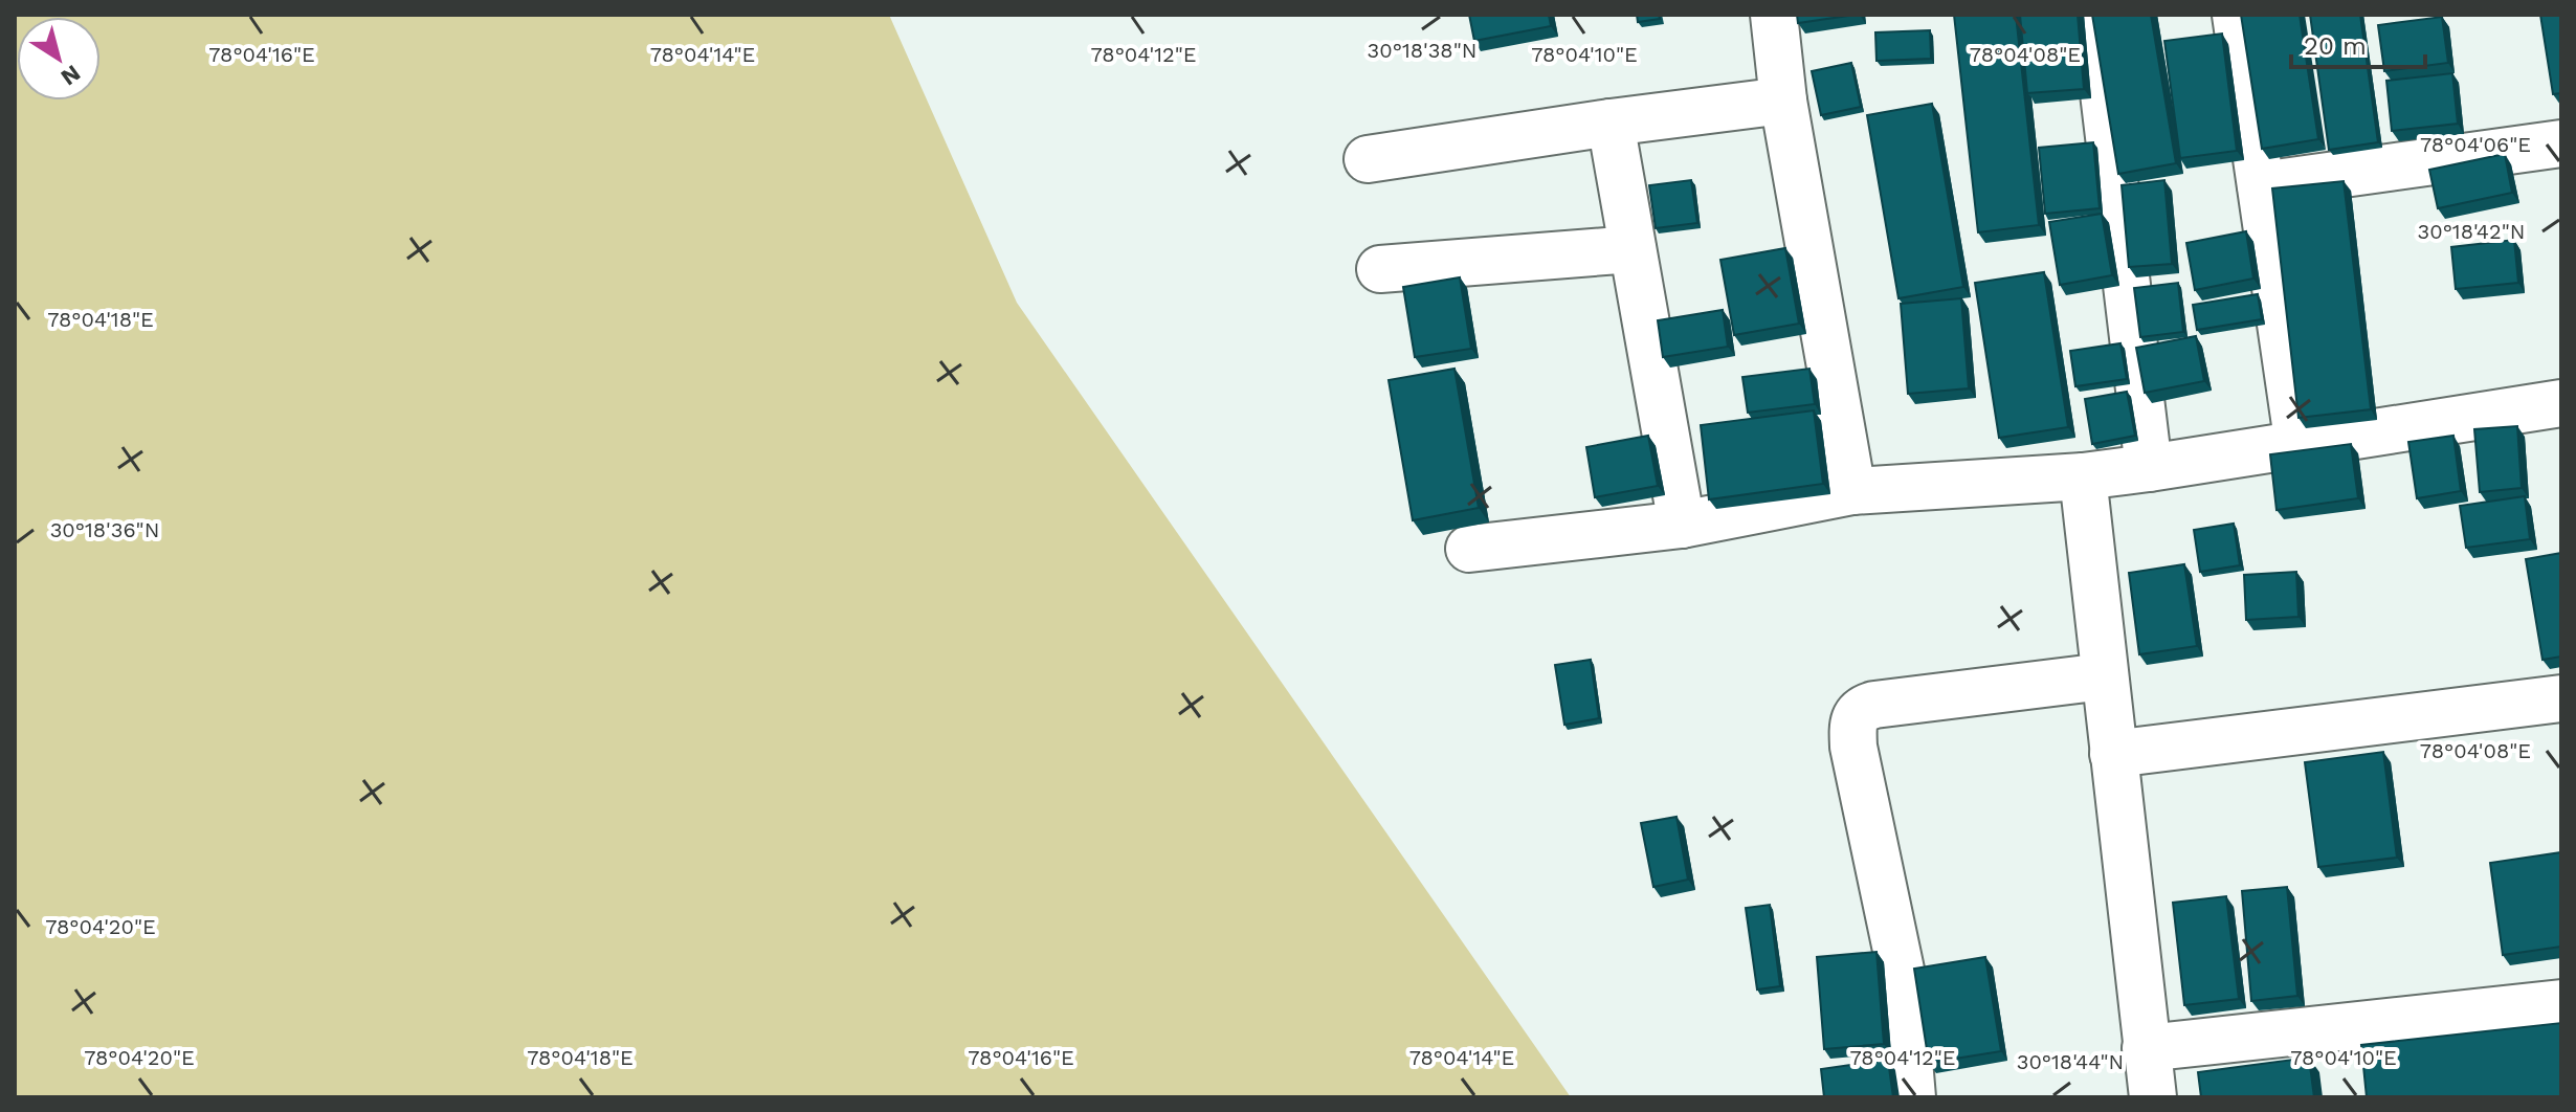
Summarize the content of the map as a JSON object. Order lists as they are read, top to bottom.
{
  "scale_bar": "20 m",
  "north": "bottom right",
  "coordinates": [
    "30°18'38\"N",
    "78°04'16\"E",
    "78°04'14\"E",
    "78°04'12\"E",
    "78°04'10\"E",
    "78°04'08\"E",
    "78°04'06\"E",
    "30°18'42\"N",
    "78°04'18\"E",
    "30°18'36\"N",
    "78°04'20\"E",
    "30°18'44\"N"
  ]
}
